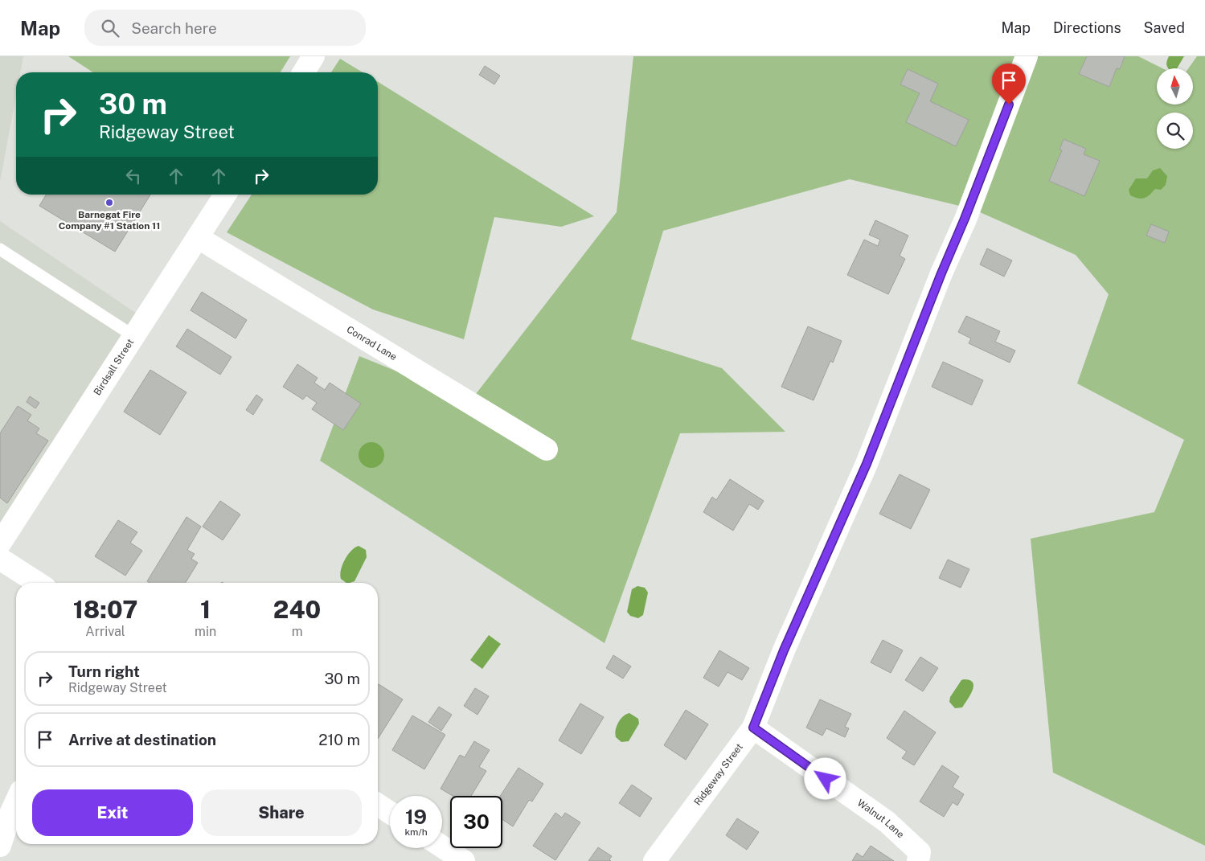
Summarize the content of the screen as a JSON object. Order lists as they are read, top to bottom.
{
  "streets": {
    "street": [
      "Conrad Lane",
      "Birdsall Street",
      "Ridgeway Street",
      "Walnut Lane"
    ]
  },
  "crossings": [
    ["Conrad Lane", "Birdsall Street"],
    ["Ridgeway Street", "Walnut Lane"]
  ],
  "places": ["Barnegat Fire Company #1 Station 11"],
  "north": "top",
  "page": {
    "header": "Map",
    "search": "Search here",
    "nav": ["Map", "Directions", "Saved"],
    "turn": ["30 m", "Ridgeway Street"],
    "eta": [
      "18:07",
      "Arrival",
      "1",
      "min",
      "240",
      "m"
    ],
    "list": [
      {
        "name": "Turn right",
        "note": "Ridgeway Street",
        "value": "30 m"
      },
      {
        "name": "Arrive at destination",
        "value": "210 m"
      }
    ],
    "buttons": ["Exit", "Share"],
    "speed": "19 km/h",
    "limit": "30"
  }
}
